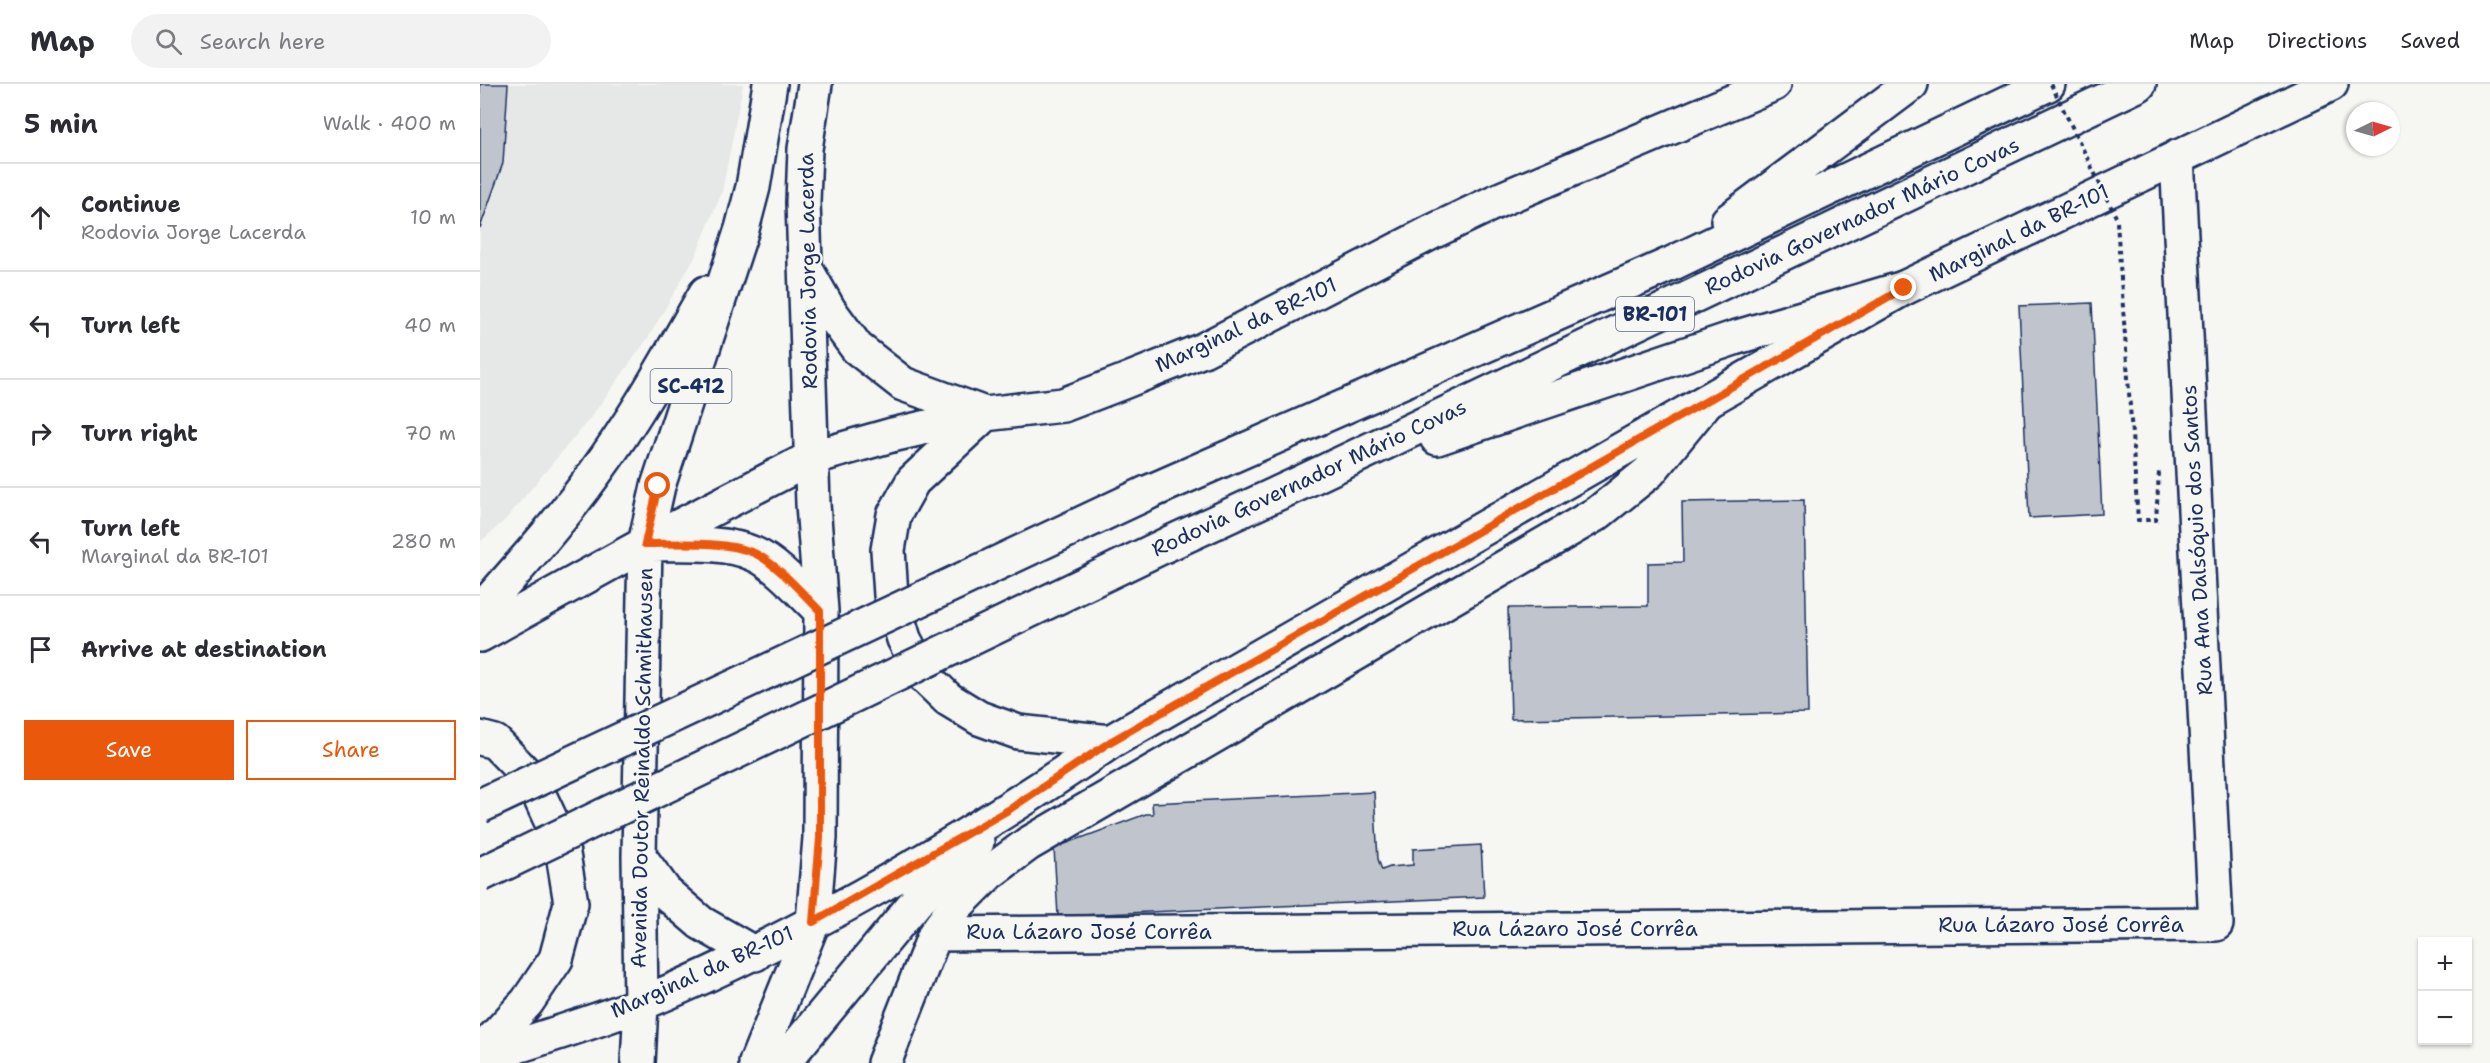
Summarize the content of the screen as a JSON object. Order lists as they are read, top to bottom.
{
  "streets": {
    "main road": [
      "Rodovia Governador Mário Covas",
      "Marginal da BR-101",
      "Rodovia Jorge Lacerda",
      "BR-101",
      "SC-412",
      "Rua Ana Dalsóquio dos Santos",
      "Avenida Doutor Reinaldo Schmithausen",
      "Rua Lázaro José Corrêa"
    ]
  },
  "crossings": [
    ["Marginal da BR-101", "Rodovia Jorge Lacerda"],
    ["Marginal da BR-101", "SC-412"],
    ["Marginal da BR-101", "Rua Ana Dalsóquio dos Santos"],
    ["Marginal da BR-101", "Avenida Doutor Reinaldo Schmithausen"],
    ["SC-412", "Avenida Doutor Reinaldo Schmithausen"],
    ["Rua Ana Dalsóquio dos Santos", "Rua Lázaro José Corrêa"]
  ],
  "north": "right",
  "page": {
    "header": "Map",
    "search": "Search here",
    "nav": ["Map", "Directions", "Saved"],
    "heading": ["5 min", "Walk · 400 m"],
    "list": [
      ["Continue", "Rodovia Jorge Lacerda", "10 m"],
      ["Turn left", "40 m"],
      ["Turn right", "70 m"],
      ["Turn left", "Marginal da BR-101", "280 m"],
      "Arrive at destination"
    ],
    "buttons": ["Save", "Share"],
    "map_buttons": ["+", "−"]
  }
}
